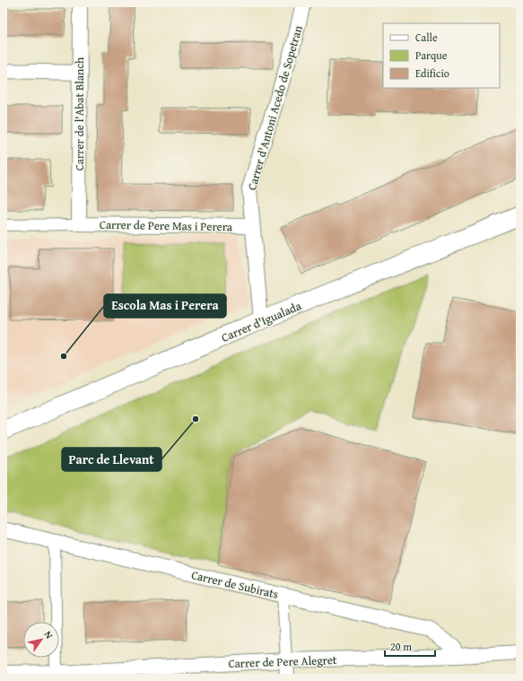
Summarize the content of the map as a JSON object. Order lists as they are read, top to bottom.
{
  "streets": {
    "street": [
      "Carrer d'Antoni Acedo de Sopetran",
      "Carrer de l'Abat Blanch",
      "Carrer de Pere Mas i Perera",
      "Carrer d'Igualada",
      "Carrer de Subirats",
      "Carrer de Pere Alegret"
    ]
  },
  "crossings": [
    ["Carrer d'Antoni Acedo de Sopetran", "Carrer de Pere Mas i Perera"],
    ["Carrer d'Antoni Acedo de Sopetran", "Carrer d'Igualada"],
    ["Carrer de l'Abat Blanch", "Carrer de Pere Mas i Perera"],
    ["Carrer de Subirats", "Carrer de Pere Alegret"]
  ],
  "places": ["Escola Mas i Perera", "Parc de Llevant"],
  "legend": ["Calle", "Parque", "Edificio"],
  "scale_bar": "20 m",
  "north": "top right"
}
